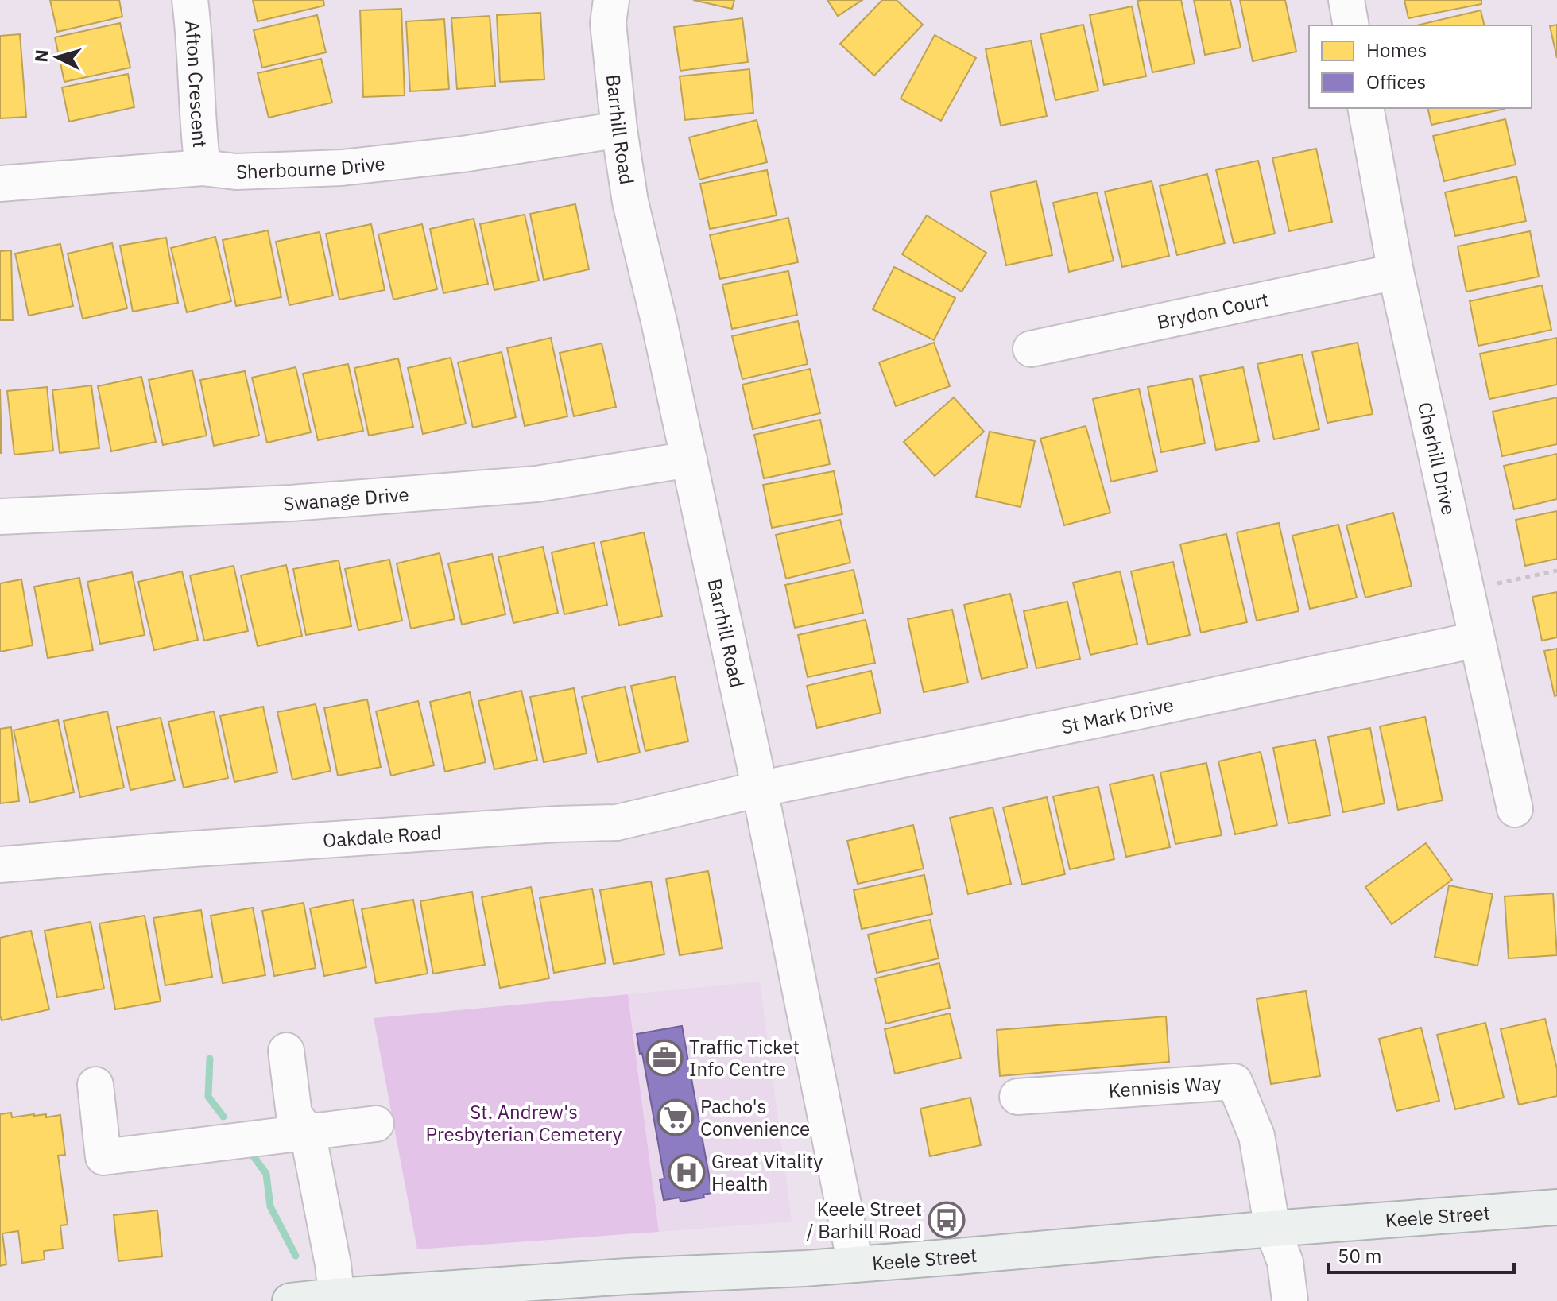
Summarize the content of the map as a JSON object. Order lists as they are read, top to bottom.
{
  "streets": {
    "main road": ["Keele Street"],
    "street": [
      "Afton Crescent",
      "Barrhill Road",
      "Sherbourne Drive",
      "Brydon Court",
      "Cherhill Drive",
      "Swanage Drive",
      "St Mark Drive",
      "Oakdale Road",
      "Kennisis Way"
    ]
  },
  "crossings": [
    ["Afton Crescent", "Sherbourne Drive"],
    ["Barrhill Road", "Sherbourne Drive"],
    ["Barrhill Road", "Swanage Drive"],
    ["Barrhill Road", "St Mark Drive"],
    ["Barrhill Road", "Oakdale Road"],
    ["Barrhill Road", "Keele Street"],
    ["Brydon Court", "Cherhill Drive"],
    ["Cherhill Drive", "St Mark Drive"],
    ["St Mark Drive", "Oakdale Road"],
    ["Kennisis Way", "Keele Street"]
  ],
  "parks": ["St. Andrew's Presbyterian Cemetery"],
  "places": {
    "office": ["Traffic Ticket Info Centre"],
    "supermarket": ["Pacho's Convenience"],
    "hospital": ["Great Vitality Health"],
    "bus stop": ["Keele Street / Barhill Road"]
  },
  "legend": ["Homes", "Offices"],
  "scale_bar": "50 m",
  "north": "left"
}
